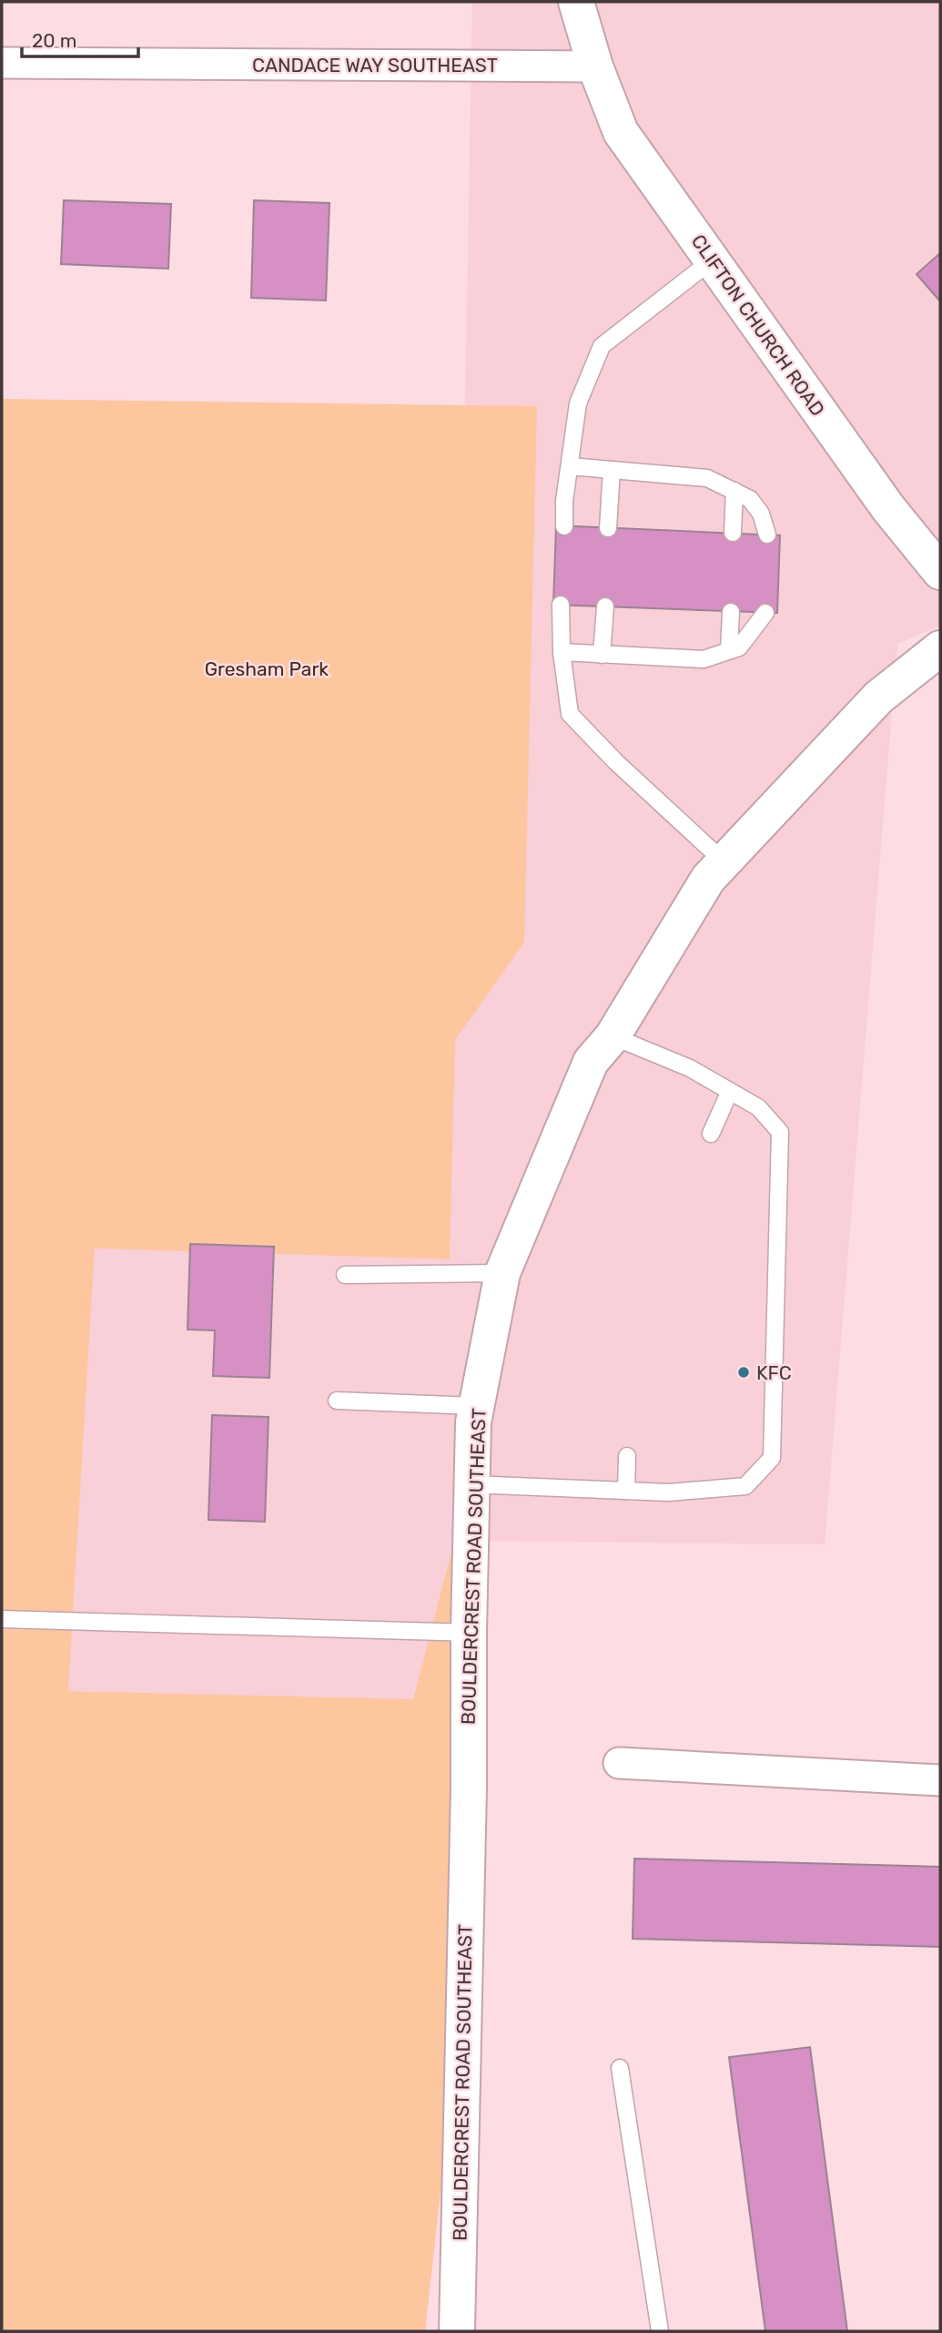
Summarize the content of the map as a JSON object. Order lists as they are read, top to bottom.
{
  "streets": {
    "street": ["CANDACE WAY SOUTHEAST", "CLIFTON CHURCH ROAD", "BOULDERCREST ROAD SOUTHEAST"]
  },
  "crossings": [
    ["CANDACE WAY SOUTHEAST", "CLIFTON CHURCH ROAD"]
  ],
  "parks": ["Gresham Park"],
  "places": ["KFC"],
  "scale_bar": "20 m"
}
